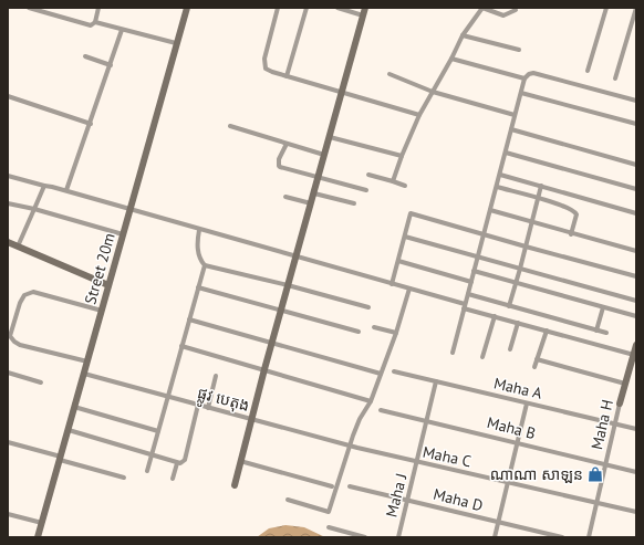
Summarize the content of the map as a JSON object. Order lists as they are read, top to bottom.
{
  "streets": {
    "street": [
      "Street 20m",
      "Maha A",
      "ផ្លូវ បេតុង",
      "Maha H",
      "Maha B",
      "Maha C",
      "Maha J",
      "Maha D"
    ]
  },
  "crossings": [
    ["Street 20m", "ផ្លូវ បេតុង"],
    ["Maha A", "Maha H"],
    ["Maha A", "Maha J"],
    ["ផ្លូវ បេតុង", "Maha C"],
    ["Maha H", "Maha B"],
    ["Maha H", "Maha C"],
    ["Maha B", "Maha J"],
    ["Maha C", "Maha J"],
    ["Maha J", "Maha D"]
  ],
  "places": {
    "shop": ["ណាណា សាឡន"]
  }
}
